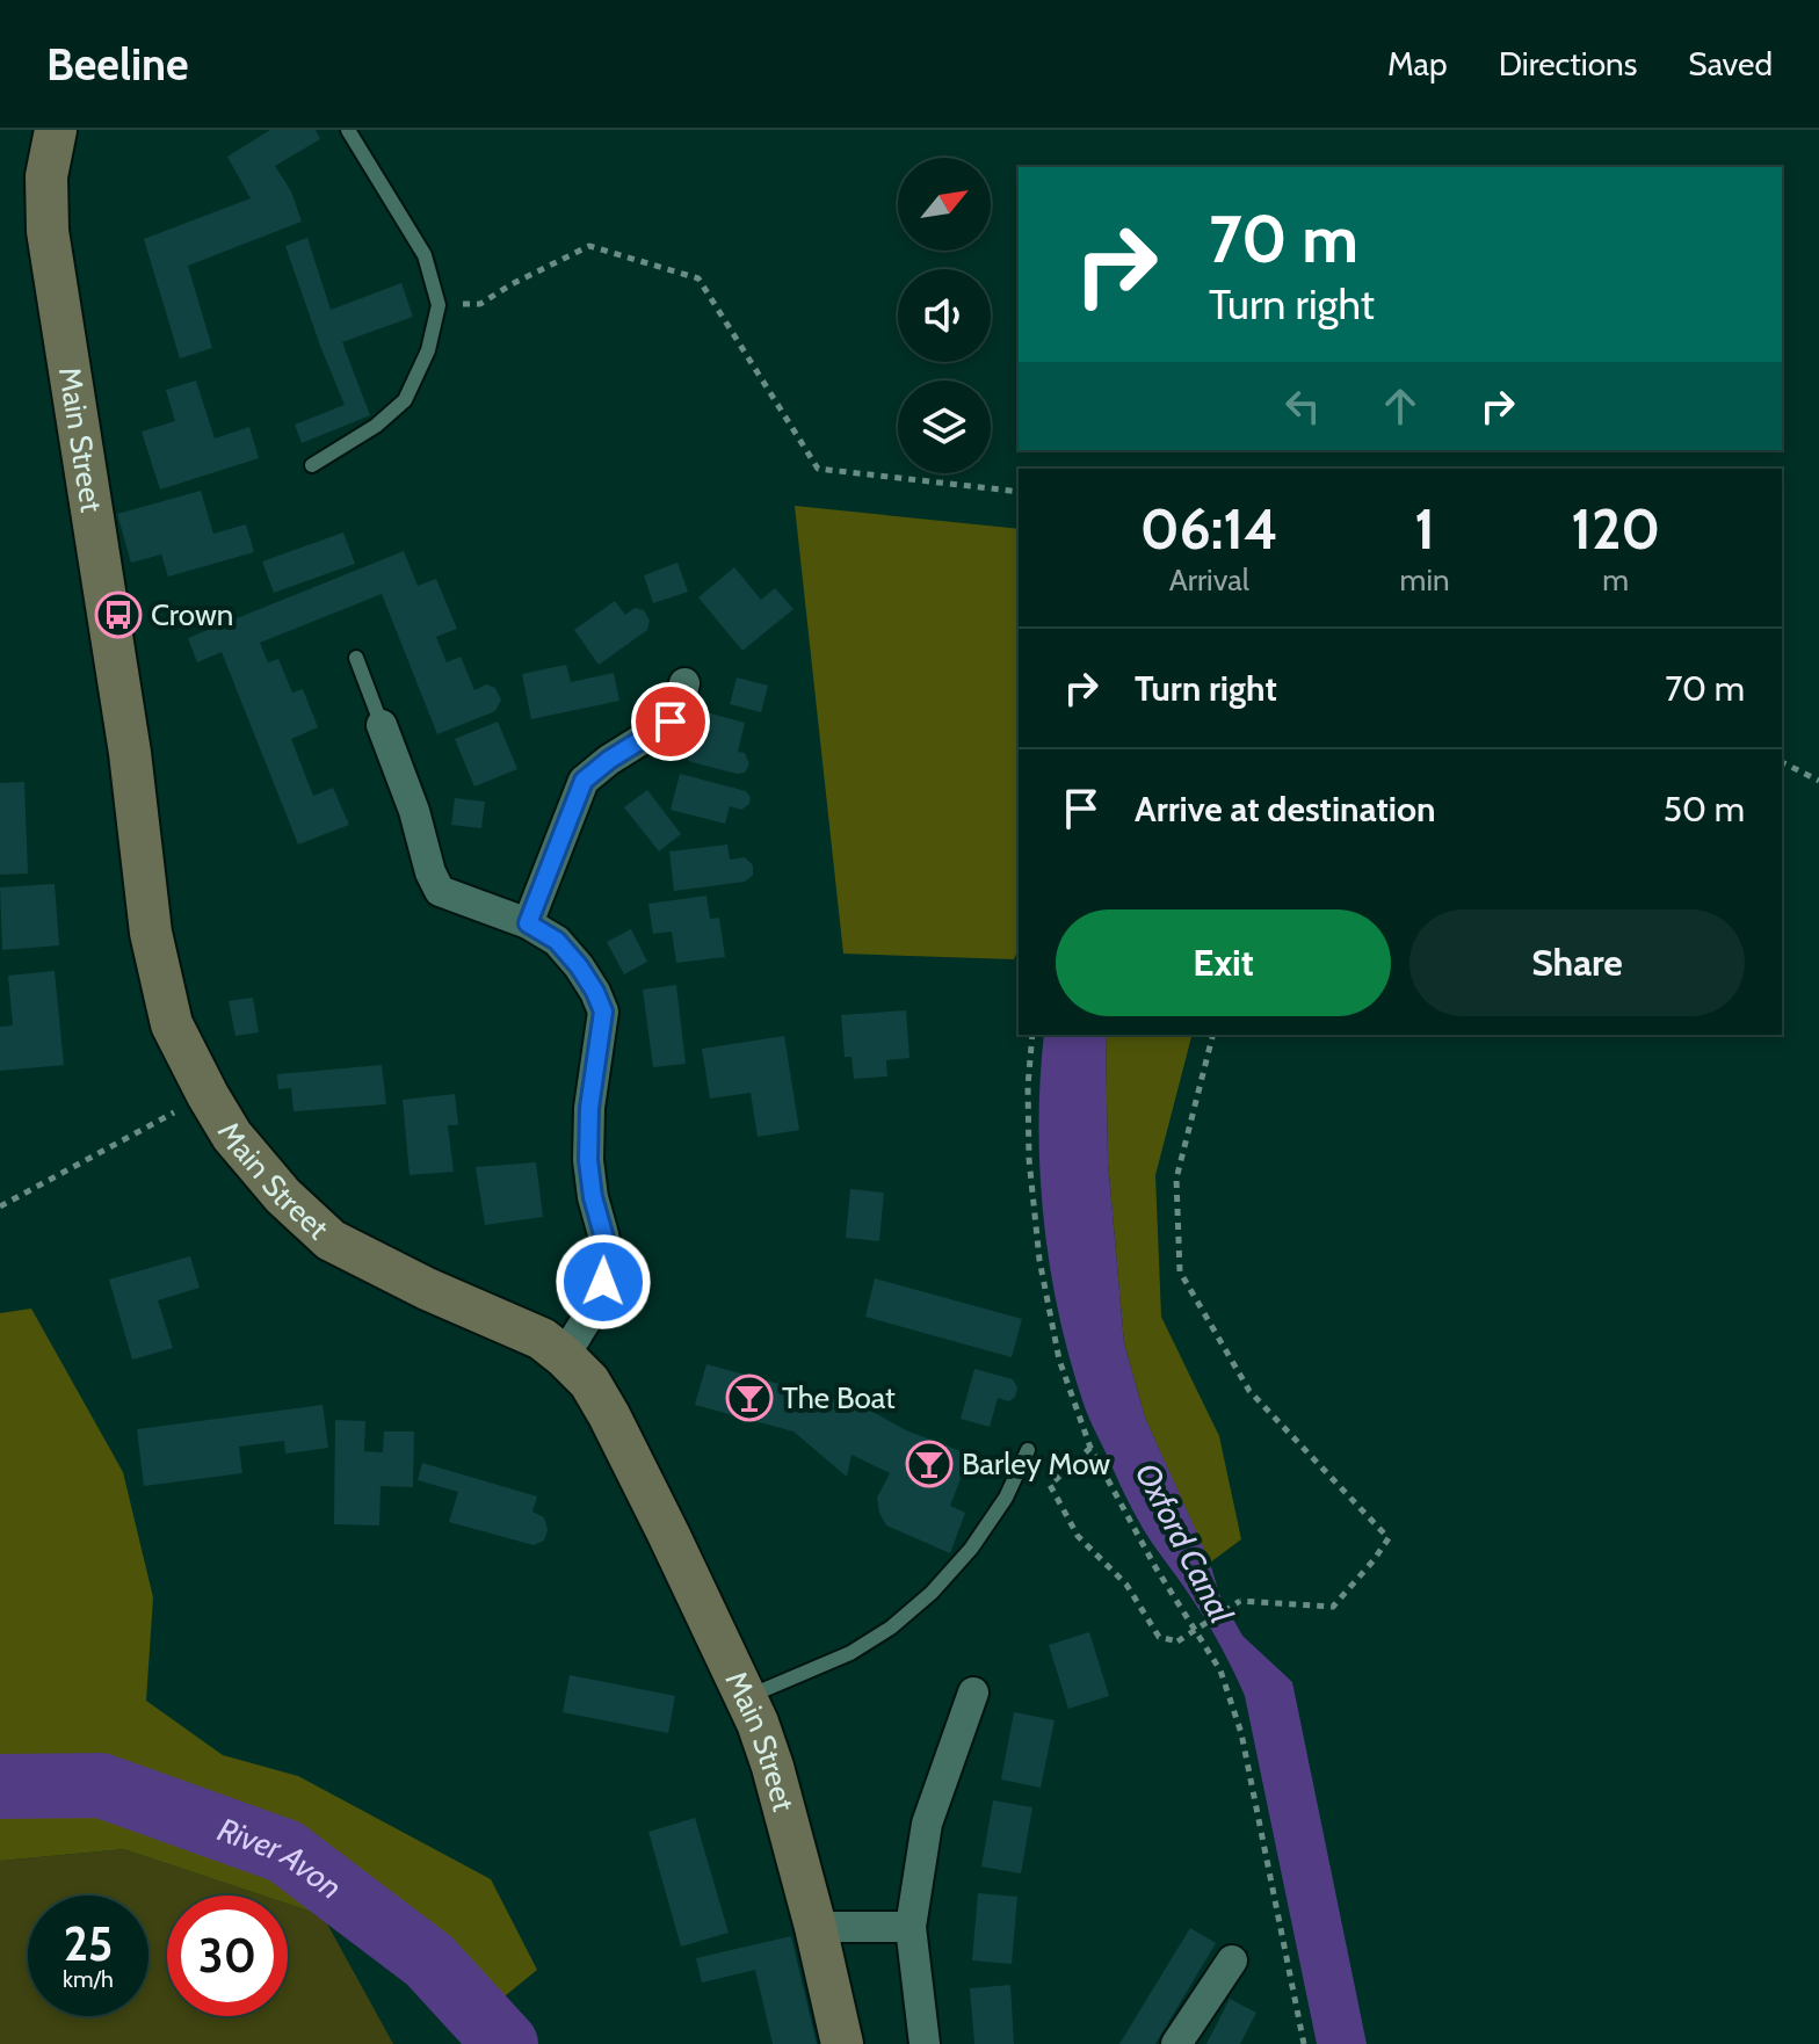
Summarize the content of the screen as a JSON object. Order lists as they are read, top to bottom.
{
  "streets": {
    "main road": ["Main Street"]
  },
  "water": ["Oxford Canal", "River Avon"],
  "places": {
    "bus stop": ["Crown"],
    "bar": ["The Boat", "Barley Mow"]
  },
  "north": "top right",
  "page": {
    "header": "Beeline",
    "nav": ["Map", "Directions", "Saved"],
    "turn": ["70 m", "Turn right"],
    "eta": [
      "06:14",
      "Arrival",
      "1",
      "min",
      "120",
      "m"
    ],
    "list": [
      {
        "name": "Turn right",
        "value": "70 m"
      },
      {
        "name": "Arrive at destination",
        "value": "50 m"
      }
    ],
    "buttons": ["Exit", "Share"],
    "speed": "25 km/h",
    "limit": "30"
  }
}
